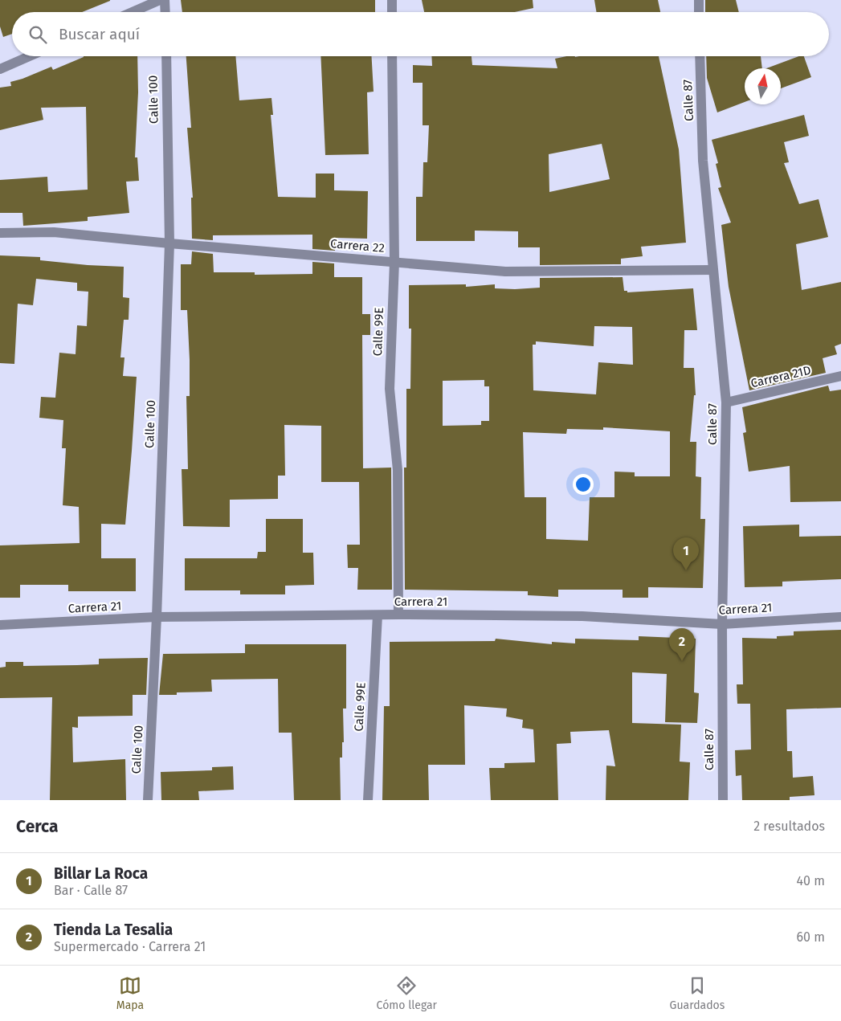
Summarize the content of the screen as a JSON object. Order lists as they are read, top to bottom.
{
  "streets": {
    "street": [
      "Calle 100",
      "Calle 87",
      "Carrera 22",
      "Calle 99E",
      "Carrera 21D",
      "Carrera 21"
    ]
  },
  "crossings": [
    ["Calle 100", "Carrera 22"],
    ["Calle 100", "Carrera 21"],
    ["Calle 87", "Carrera 22"],
    ["Calle 87", "Carrera 21D"],
    ["Calle 87", "Carrera 21"],
    ["Carrera 22", "Calle 99E"],
    ["Calle 99E", "Carrera 21"]
  ],
  "north": "top",
  "page": {
    "search": "Buscar aquí",
    "pins": ["1", "2"],
    "heading": ["Cerca", "2 resultados"],
    "list": [
      {
        "mark": "1",
        "name": "Billar La Roca",
        "note": "Bar · Calle 87",
        "value": "40 m"
      },
      {
        "mark": "2",
        "name": "Tienda La Tesalia",
        "note": "Supermercado · Carrera 21",
        "value": "60 m"
      }
    ],
    "nav": ["Mapa", "Cómo llegar", "Guardados"]
  }
}
